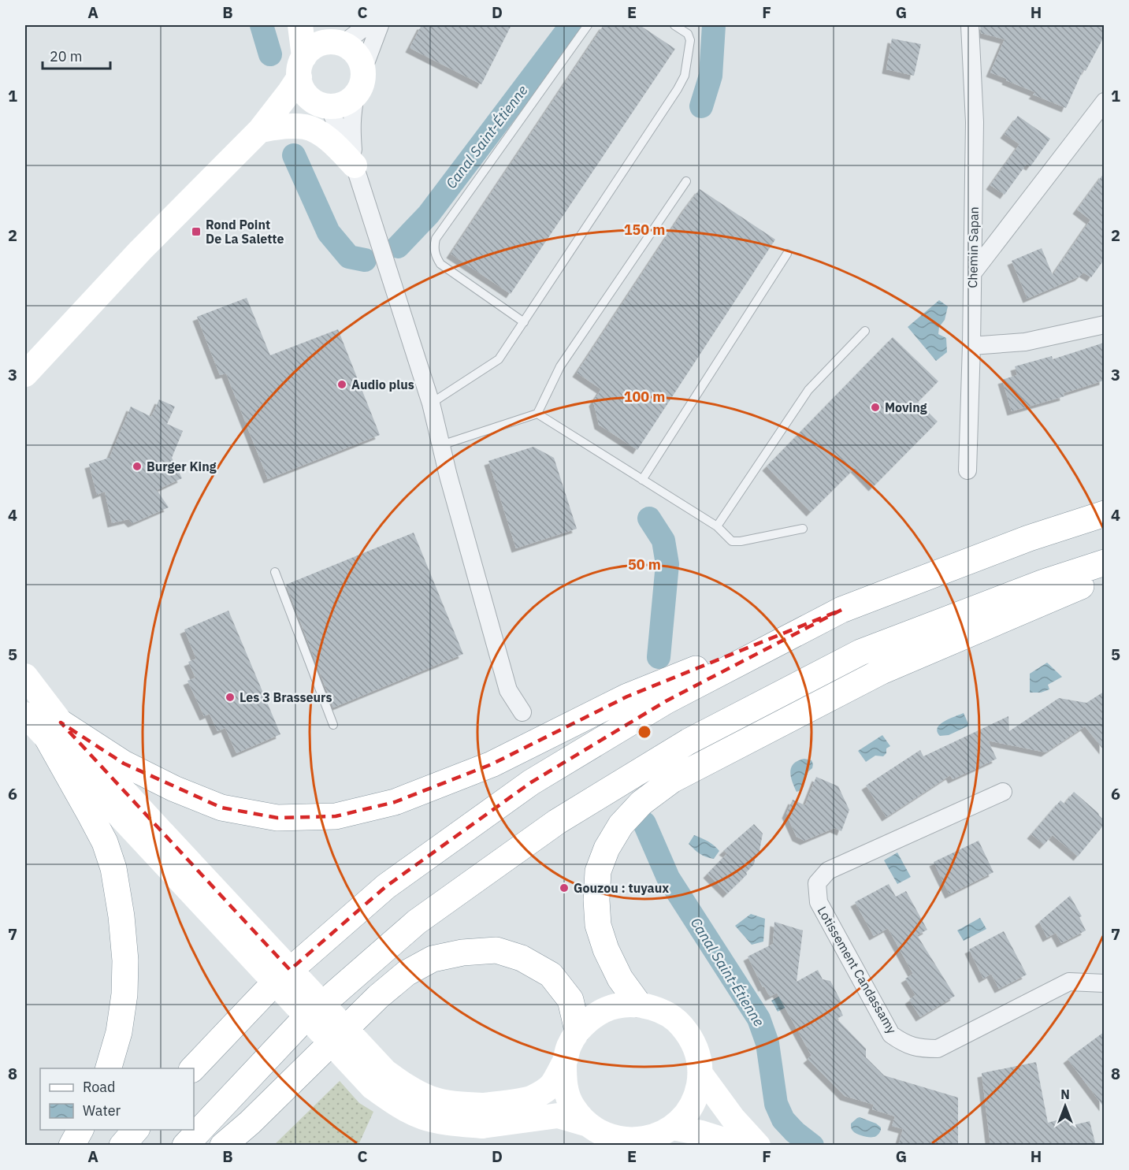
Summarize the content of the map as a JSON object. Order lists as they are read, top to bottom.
{
  "streets": {
    "street": ["Chemin Sapan", "Lotissement Candassamy"]
  },
  "water": ["Canal Saint-Étienne"],
  "places": {
    "transit": ["Rond Point De La Salette"],
    "other": [
      "Audio plus",
      "Moving",
      "Burger King",
      "Les 3 Brasseurs",
      "Gouzou : tuyaux"
    ]
  },
  "legend": ["Road", "Water"],
  "scale_bar": "20 m",
  "north": "top",
  "grid": {
    "columns": [
      "A",
      "B",
      "C",
      "D",
      "E",
      "F",
      "G",
      "H"
    ],
    "rows": [
      "1",
      "2",
      "3",
      "4",
      "5",
      "6",
      "7",
      "8"
    ]
  },
  "rings": ["150 m", "100 m", "50 m"]
}
